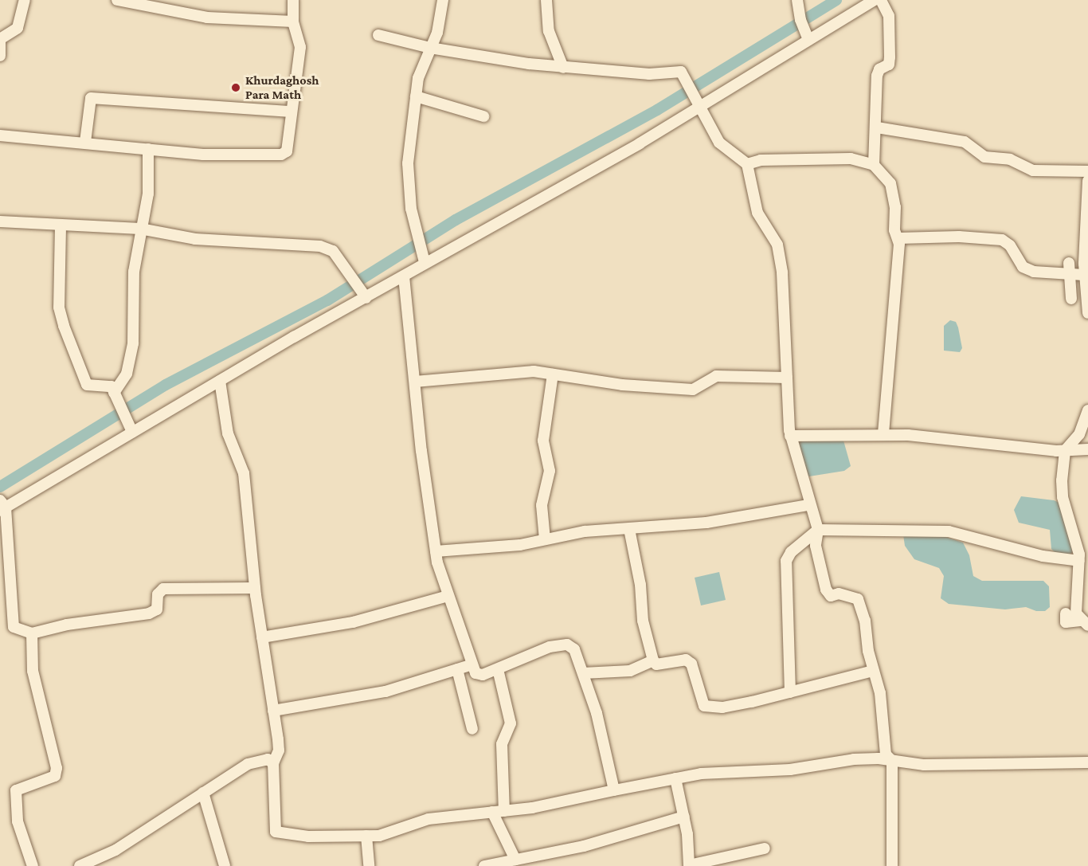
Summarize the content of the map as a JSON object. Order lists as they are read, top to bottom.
{
  "places": ["Khurdaghosh Para Math"]
}
